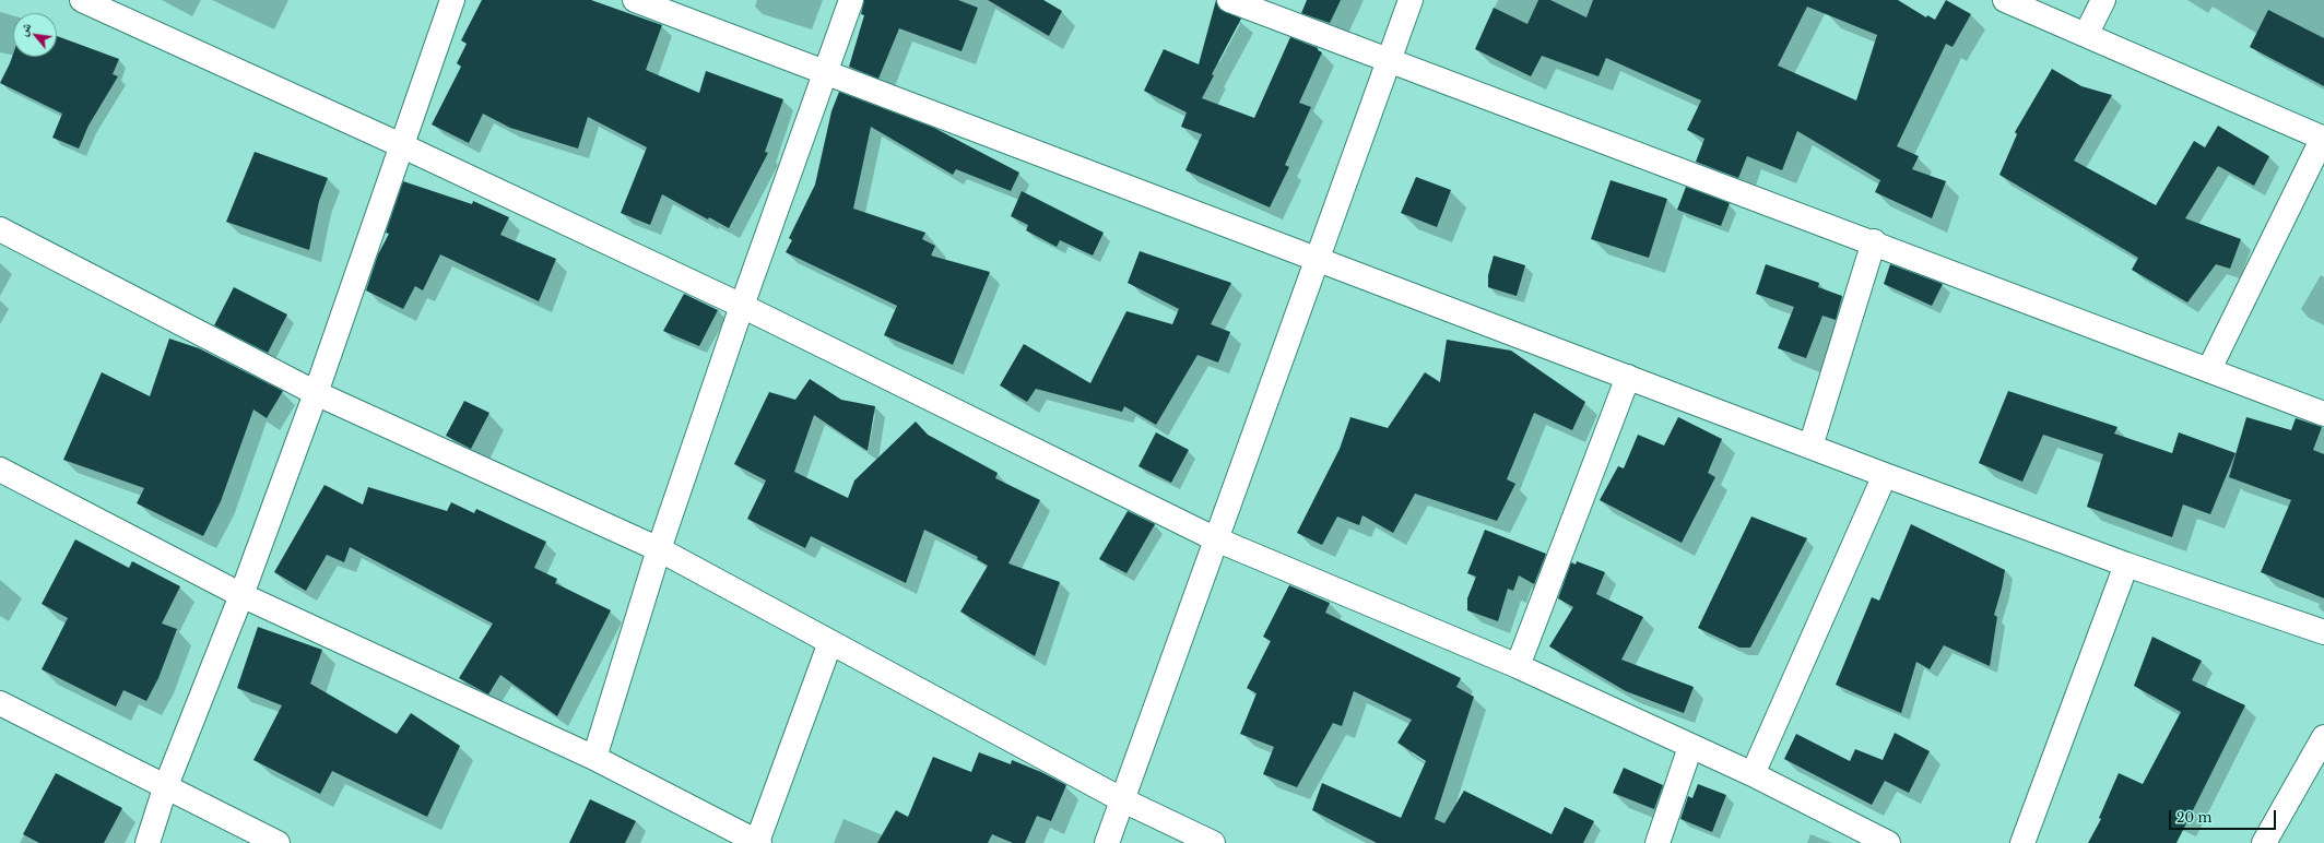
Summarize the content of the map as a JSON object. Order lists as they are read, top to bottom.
{
  "scale_bar": "20 m",
  "north": "top left"
}
